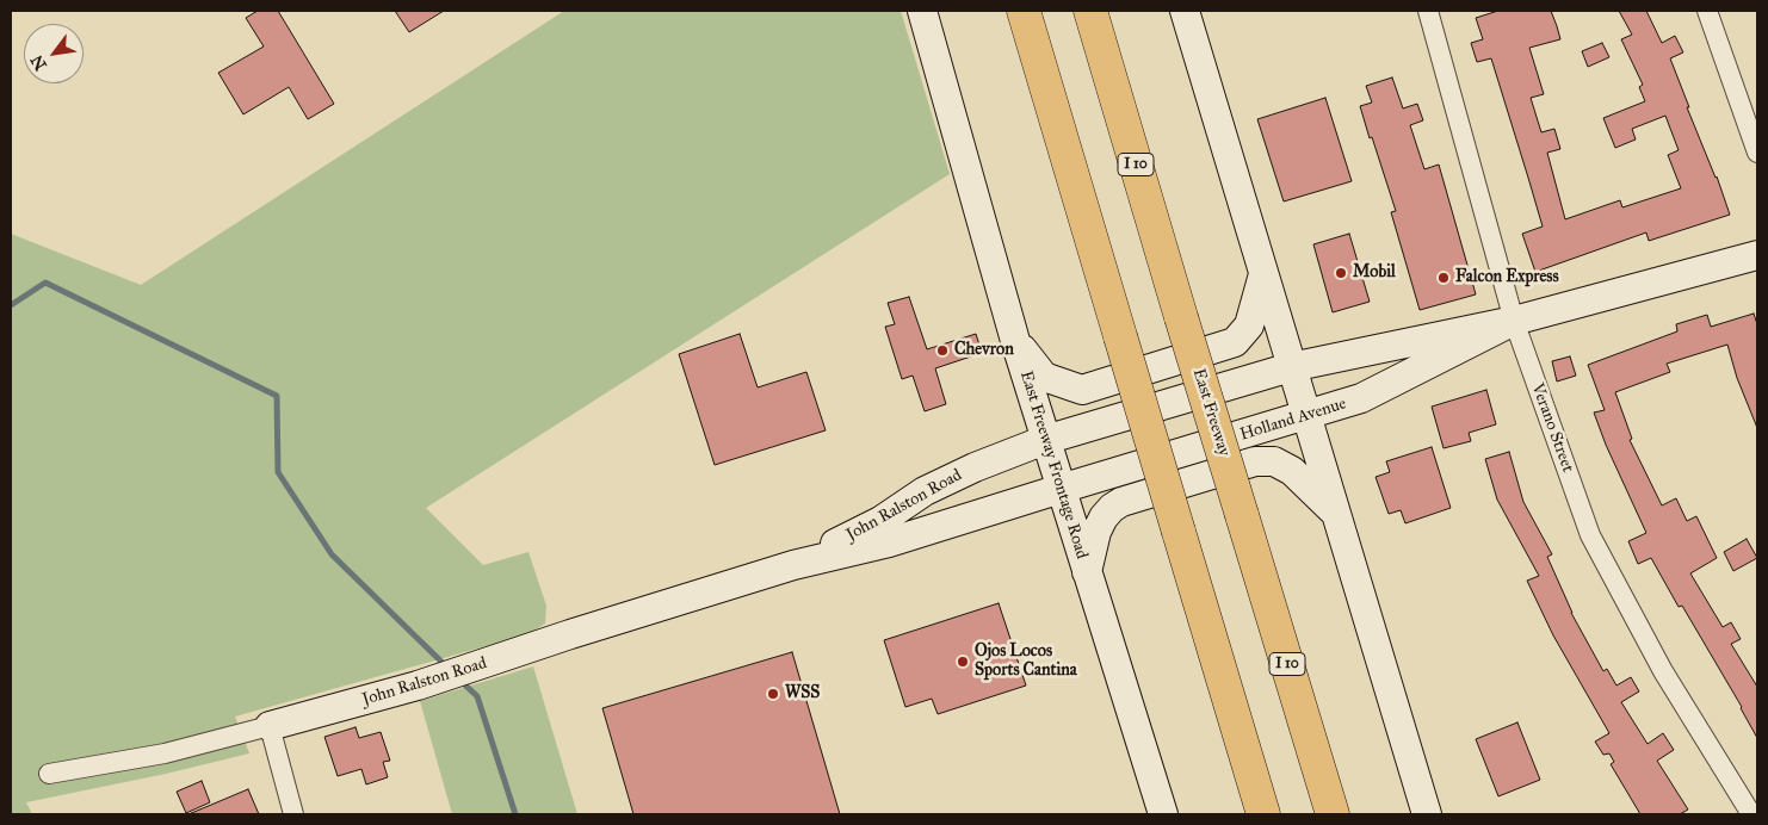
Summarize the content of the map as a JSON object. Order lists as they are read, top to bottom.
{
  "streets": {
    "highway": ["I 10", "East Freeway"],
    "main road": ["Holland Avenue", "East Freeway Frontage Road", "John Ralston Road"],
    "street": ["Verano Street"]
  },
  "crossings": [
    ["Holland Avenue", "Verano Street"],
    ["Holland Avenue", "East Freeway Frontage Road"],
    ["Holland Avenue", "John Ralston Road"],
    ["East Freeway Frontage Road", "John Ralston Road"]
  ],
  "places": [
    "Mobil",
    "Falcon Express",
    "Chevron",
    "Ojos Locos Sports Cantina",
    "WSS"
  ],
  "north": "bottom left"
}
